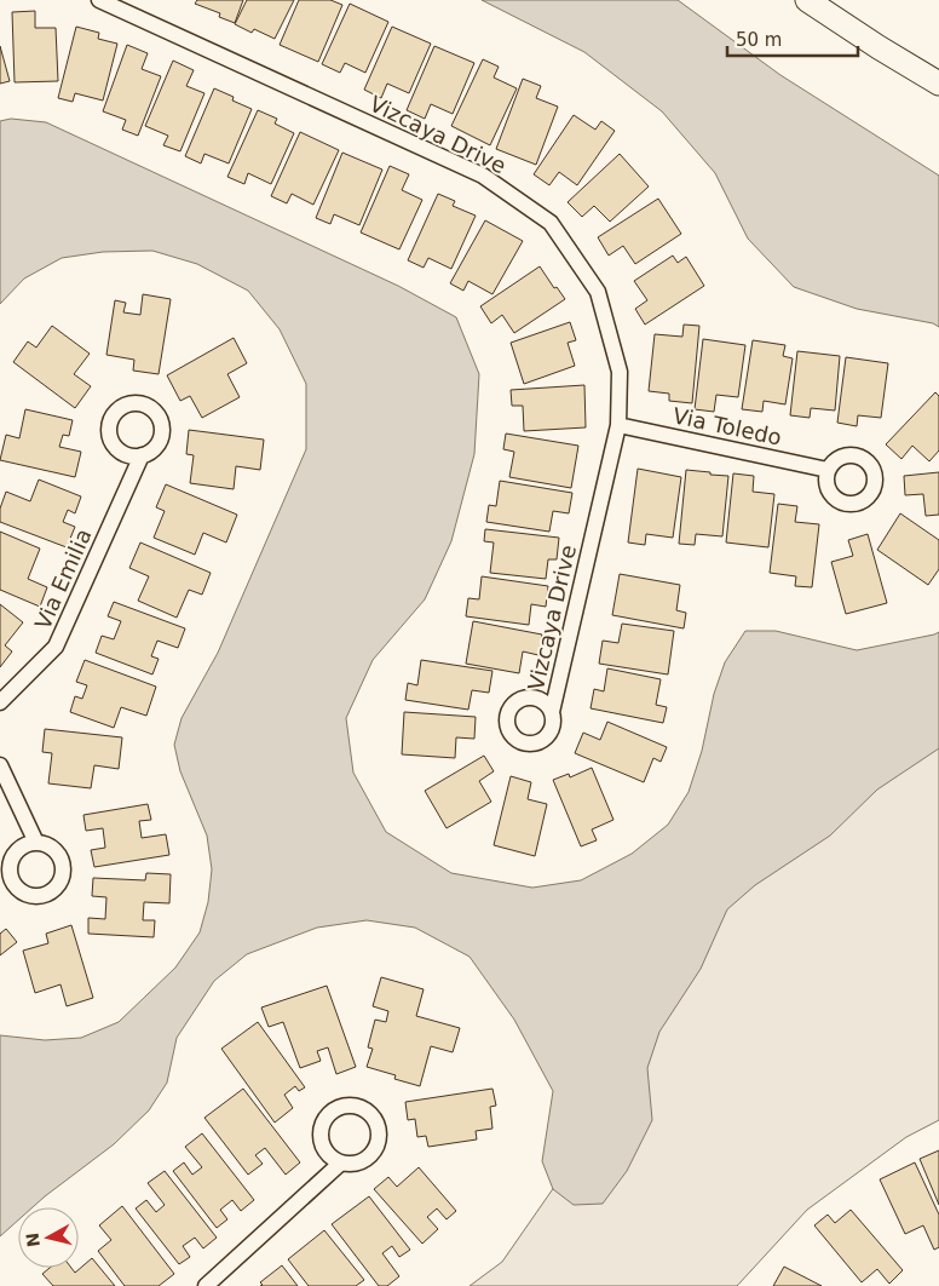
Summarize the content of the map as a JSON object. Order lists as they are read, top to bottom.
{
  "streets": {
    "street": ["Vizcaya Drive", "Via Toledo", "Via Emilia"]
  },
  "crossings": [
    ["Vizcaya Drive", "Via Toledo"]
  ],
  "scale_bar": "50 m",
  "north": "left"
}
